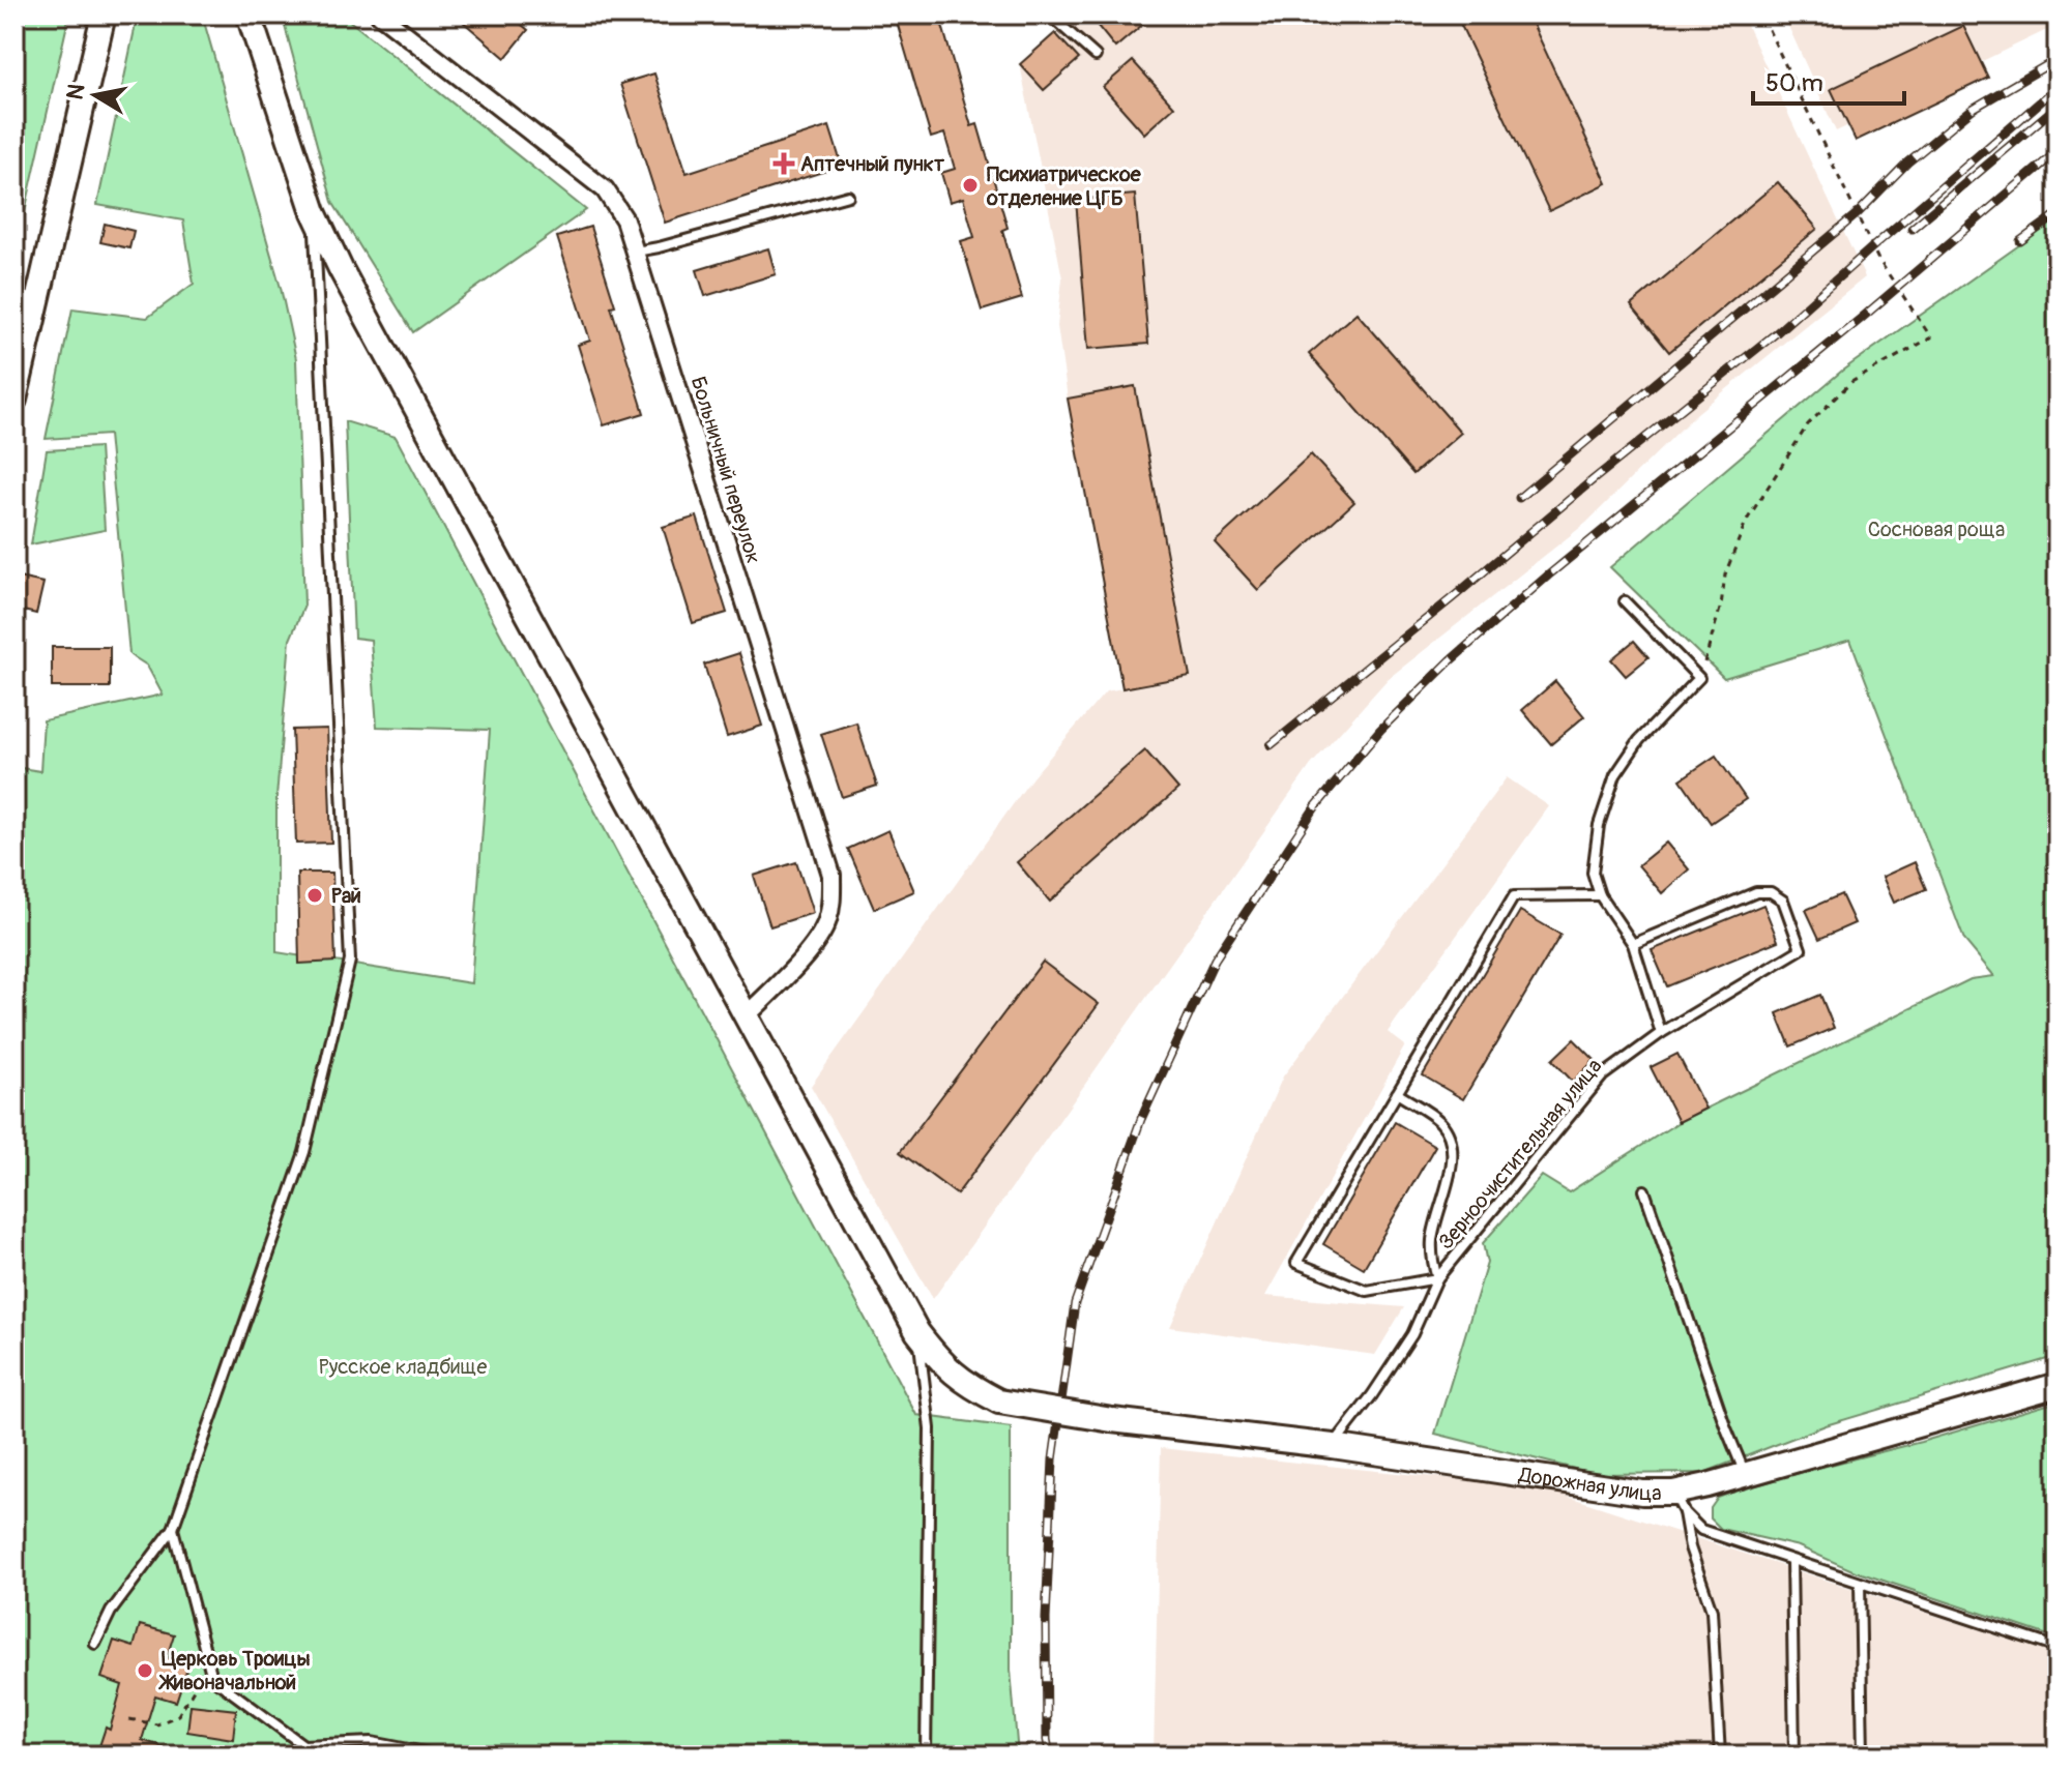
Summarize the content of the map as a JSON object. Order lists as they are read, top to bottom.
{
  "streets": {
    "street": ["Больничный переулок", "Дорожная улица"],
    "lane": ["Зерноочистительная улица"]
  },
  "crossings": [
    ["Больничный переулок", "Дорожная улица"],
    ["Зерноочистительная улица", "Дорожная улица"]
  ],
  "parks": ["Сосновая роща", "Русское кладбище"],
  "places": {
    "health": ["Аптечный пункт"],
    "other": ["Психиатрическое отделение ЦГБ", "Рай", "Церковь Троицы Живоначальной"]
  },
  "scale_bar": "50 m",
  "north": "left"
}
